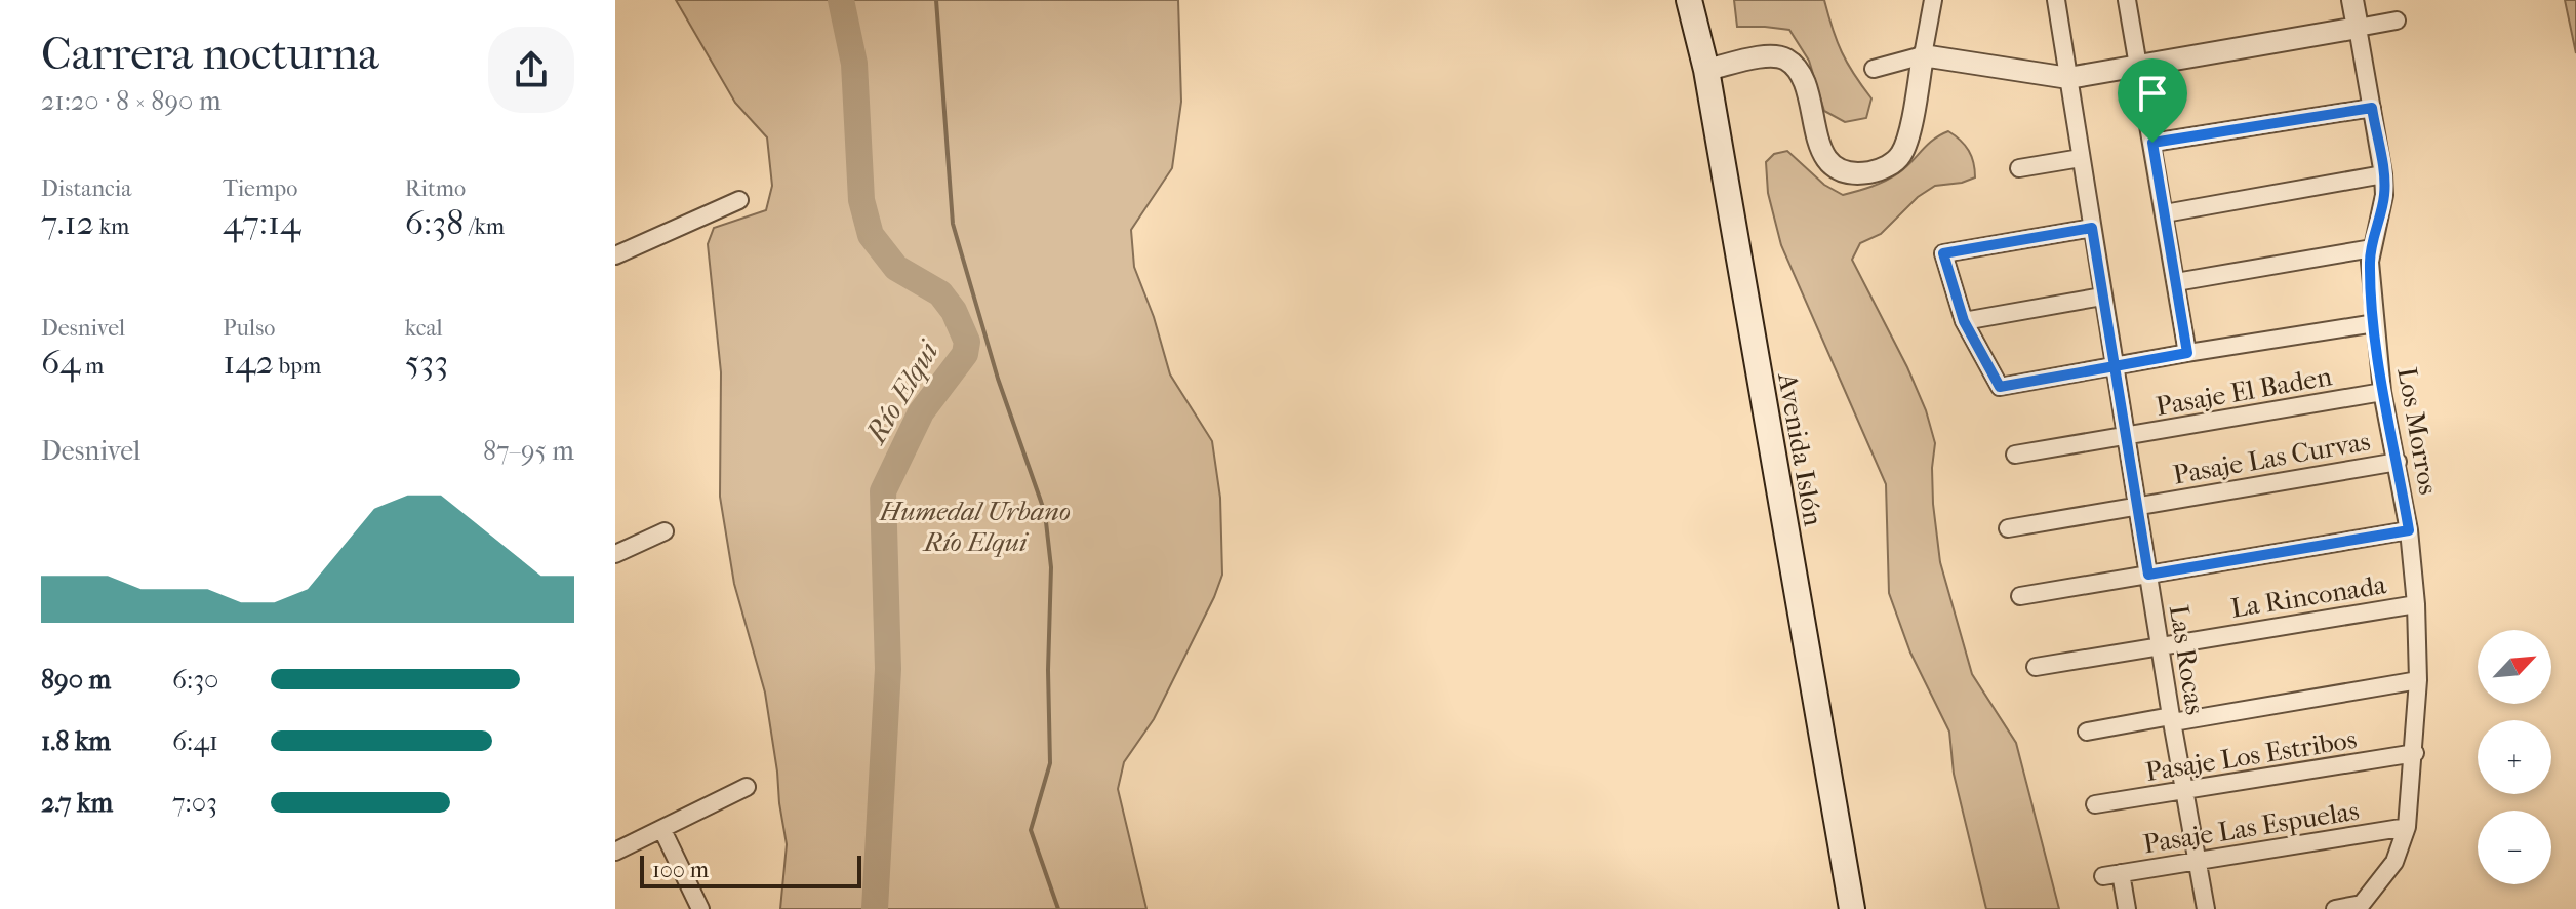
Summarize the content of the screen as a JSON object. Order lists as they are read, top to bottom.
{
  "streets": {
    "main road": ["Avenida Islón"],
    "street": [
      "Pasaje El Baden",
      "Los Morros",
      "Pasaje Las Curvas",
      "La Rinconada",
      "Las Rocas",
      "Pasaje Los Estribos",
      "Pasaje Las Espuelas"
    ]
  },
  "crossings": [
    ["Pasaje El Baden", "Los Morros"],
    ["Pasaje El Baden", "Las Rocas"],
    ["Los Morros", "Pasaje Las Curvas"],
    ["Los Morros", "La Rinconada"],
    ["Los Morros", "Pasaje Los Estribos"],
    ["Los Morros", "Pasaje Las Espuelas"],
    ["Pasaje Las Curvas", "Las Rocas"],
    ["La Rinconada", "Las Rocas"],
    ["Las Rocas", "Pasaje Los Estribos"],
    ["Las Rocas", "Pasaje Las Espuelas"]
  ],
  "water": ["Río Elqui"],
  "parks": ["Humedal Urbano Río Elqui"],
  "scale_bar": "100 m",
  "north": "top right",
  "page": {
    "heading": ["Carrera nocturna", "21:20 · 8 × 890 m"],
    "stats": [
      ["Distancia", "7.12 km"],
      ["Tiempo", "47:14"],
      ["Ritmo", "6:38 /km"],
      ["Desnivel", "64 m"],
      ["Pulso", "142 bpm"],
      ["kcal", "533"]
    ],
    "chart": ["Desnivel", "87–95 m"],
    "map_buttons": ["+", "−"],
    "list": [
      {
        "name": "890 m",
        "note": "6:30"
      },
      {
        "name": "1.8 km",
        "note": "6:41"
      },
      {
        "name": "2.7 km",
        "note": "7:03"
      }
    ],
    "scale": "100 m"
  }
}
